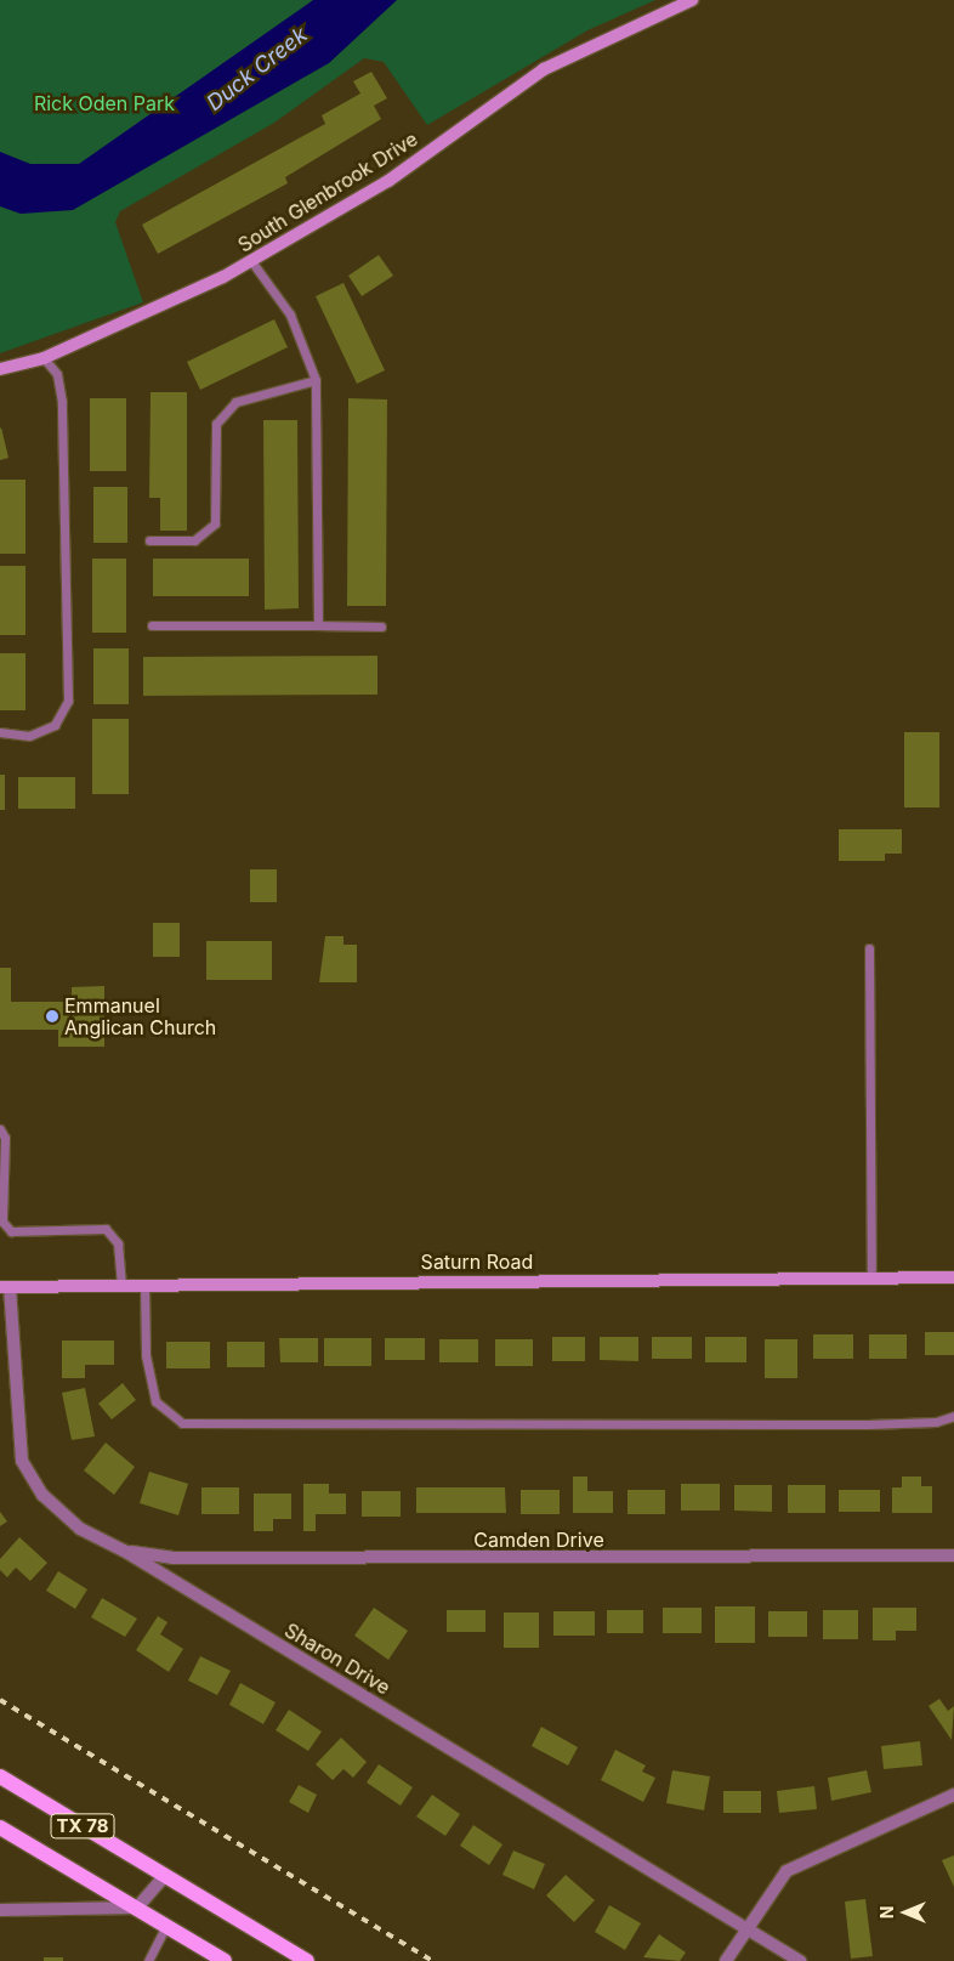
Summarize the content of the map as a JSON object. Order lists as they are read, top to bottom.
{
  "streets": {
    "main road": ["TX 78"],
    "street": [
      "South Glenbrook Drive",
      "Saturn Road",
      "Camden Drive",
      "Sharon Drive"
    ]
  },
  "crossings": [
    ["Saturn Road", "Sharon Drive"],
    ["Camden Drive", "Sharon Drive"]
  ],
  "water": ["Duck Creek"],
  "parks": ["Rick Oden Park"],
  "places": ["Emmanuel Anglican Church"],
  "north": "left"
}
